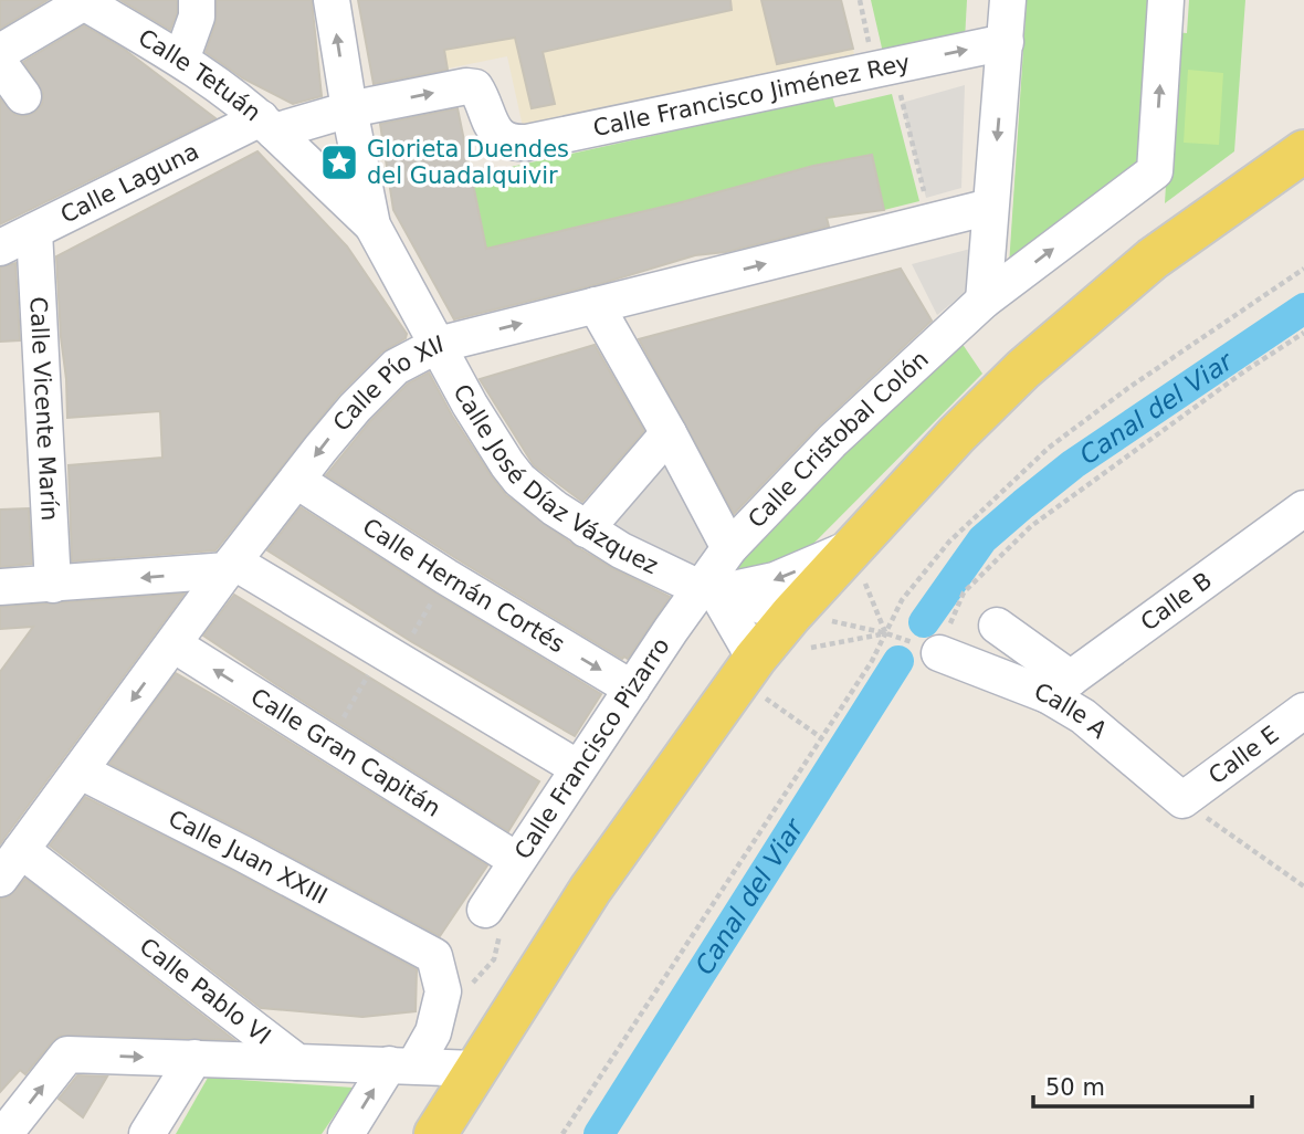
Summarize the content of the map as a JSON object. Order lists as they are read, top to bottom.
{
  "streets": {
    "street": [
      "Calle Tetuán",
      "Calle Francisco Jiménez Rey",
      "Calle Laguna",
      "Calle Pío XII",
      "Calle Vicente Marín",
      "Calle Cristobal Colón",
      "Calle José Díaz Vázquez",
      "Calle Hernán Cortés",
      "Calle B",
      "Calle A",
      "Calle Francisco Pizarro",
      "Calle Gran Capitán",
      "Calle E",
      "Calle Juan XXIII",
      "Calle Pablo VI"
    ]
  },
  "crossings": [
    ["Calle Tetuán", "Calle Laguna"],
    ["Calle Tetuán", "Calle José Díaz Vázquez"],
    ["Calle Francisco Jiménez Rey", "Calle Laguna"],
    ["Calle Laguna", "Calle Vicente Marín"],
    ["Calle Pío XII", "Calle José Díaz Vázquez"],
    ["Calle Pío XII", "Calle Hernán Cortés"],
    ["Calle Pío XII", "Calle Gran Capitán"],
    ["Calle Pío XII", "Calle Juan XXIII"],
    ["Calle Pío XII", "Calle Pablo VI"],
    ["Calle Cristobal Colón", "Calle José Díaz Vázquez"],
    ["Calle Cristobal Colón", "Calle Francisco Pizarro"],
    ["Calle José Díaz Vázquez", "Calle Francisco Pizarro"],
    ["Calle Hernán Cortés", "Calle Francisco Pizarro"],
    ["Calle B", "Calle A"],
    ["Calle A", "Calle E"],
    ["Calle Francisco Pizarro", "Calle Gran Capitán"]
  ],
  "one_way": ["Calle Francisco Jiménez Rey", "Calle Cristobal Colón"],
  "water": ["Canal del Viar"],
  "places": {
    "place": ["Glorieta Duendes del Guadalquivir"]
  },
  "scale_bar": "50 m"
}
